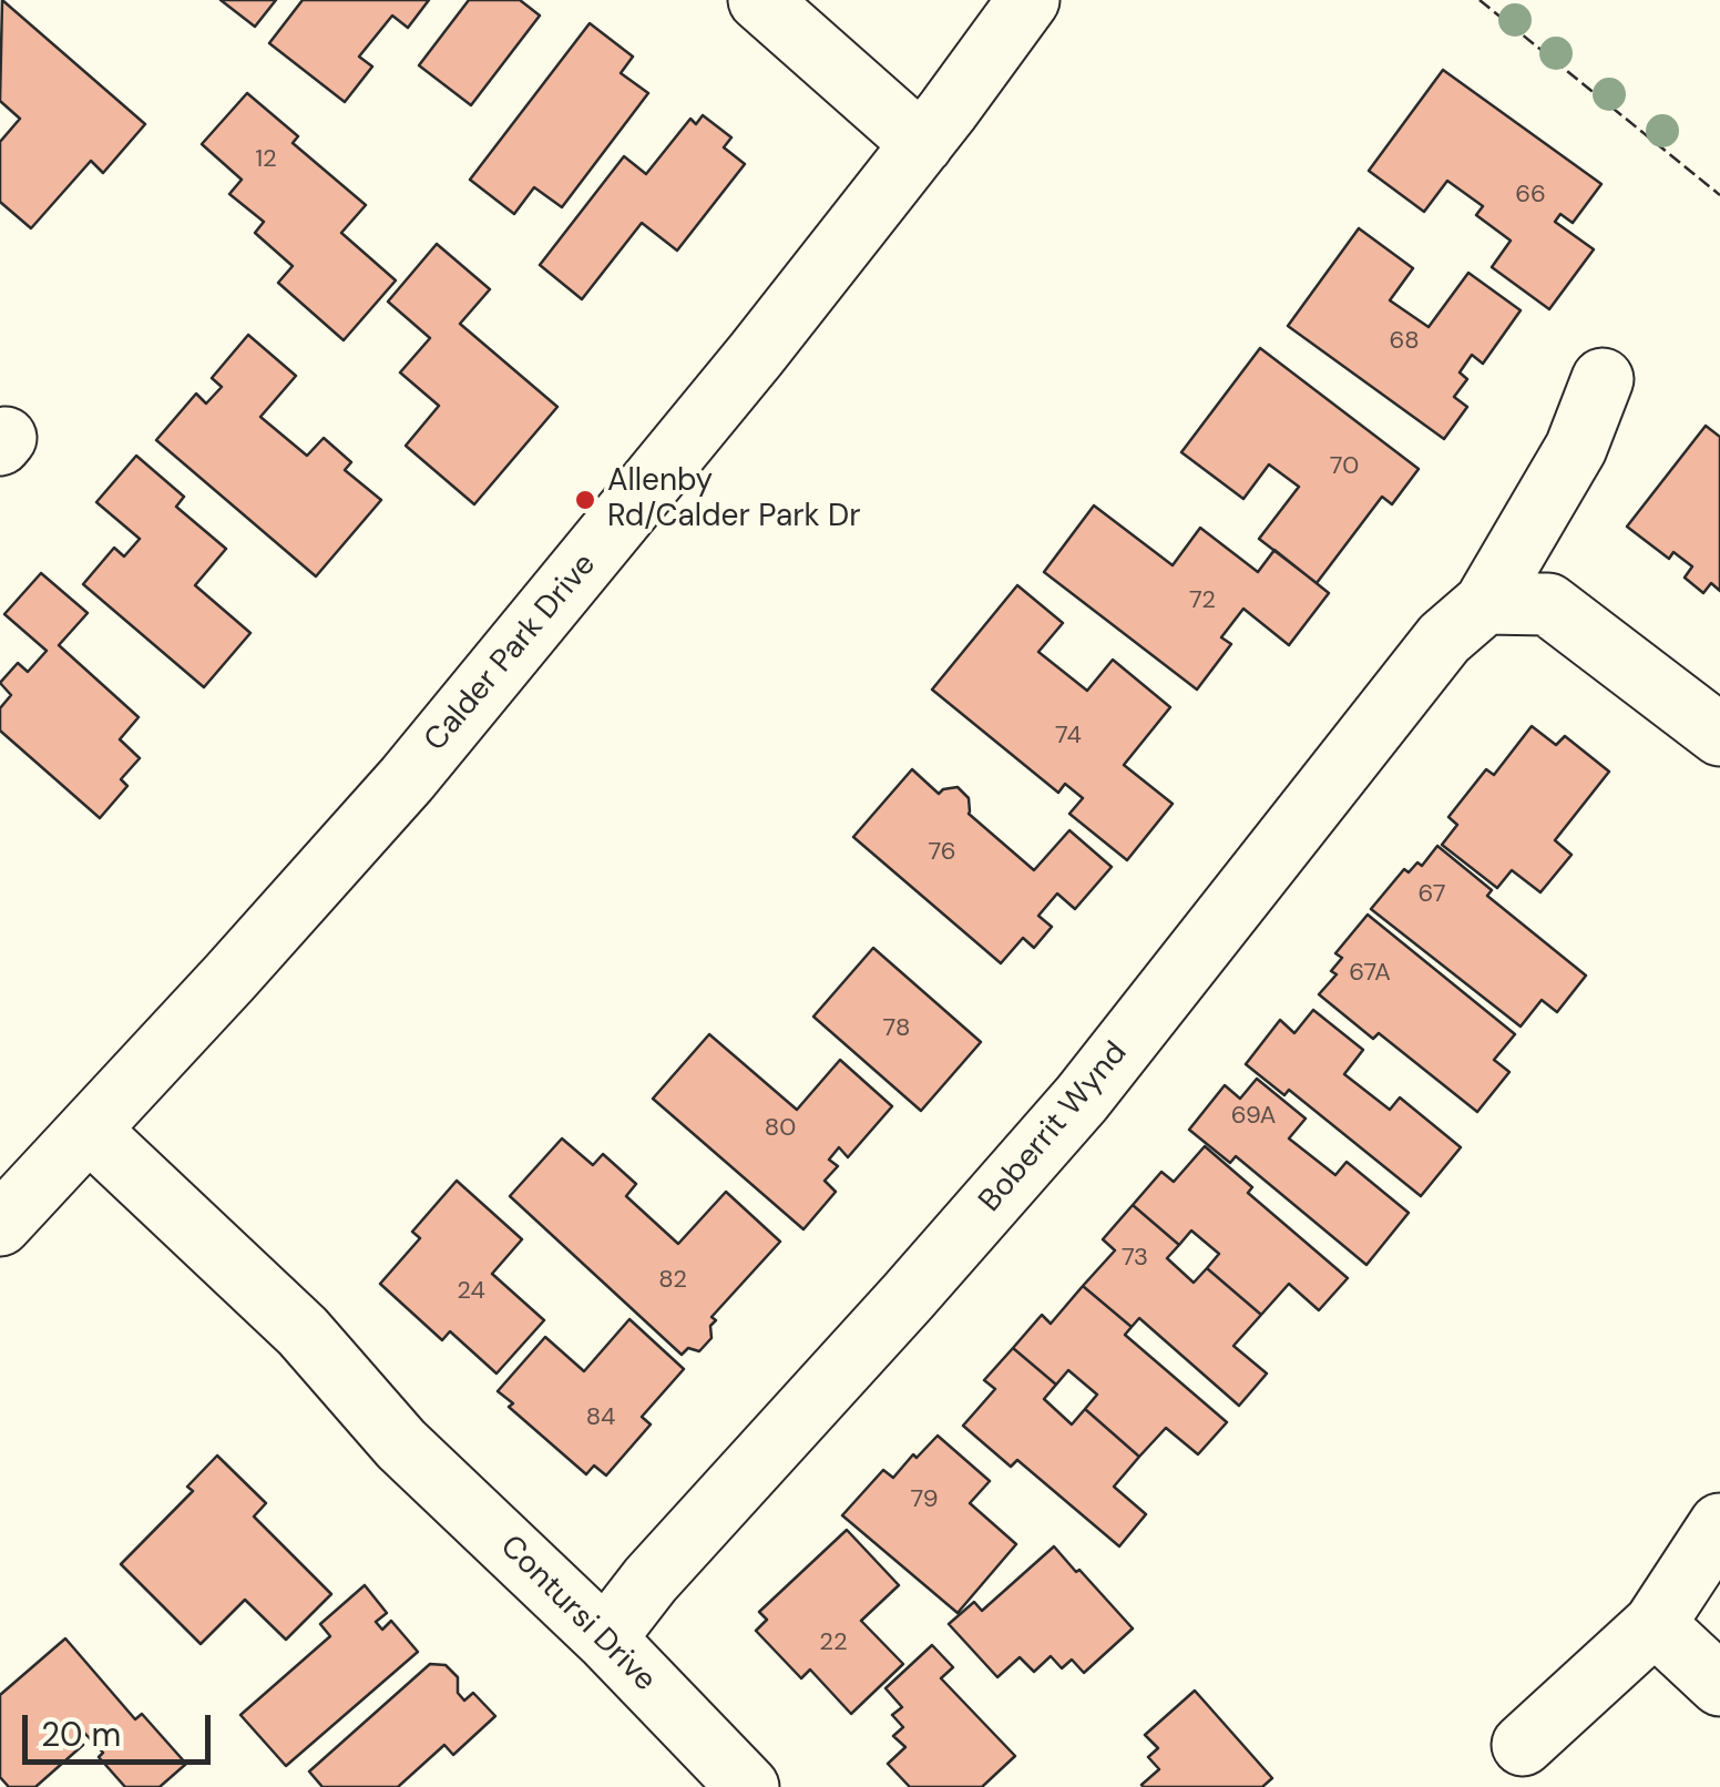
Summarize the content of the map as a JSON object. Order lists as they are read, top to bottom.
{
  "streets": {
    "street": ["Calder Park Drive", "Boberrit Wynd", "Contursi Drive"]
  },
  "crossings": [
    ["Calder Park Drive", "Contursi Drive"],
    ["Boberrit Wynd", "Contursi Drive"]
  ],
  "places": ["Allenby Rd/Calder Park Dr"],
  "house_numbers": [
    "12",
    "66",
    "68",
    "70",
    "72",
    "74",
    "76",
    "67",
    "67A",
    "78",
    "69A",
    "80",
    "73",
    "82",
    "24",
    "84",
    "79",
    "22"
  ],
  "scale_bar": "20 m"
}
